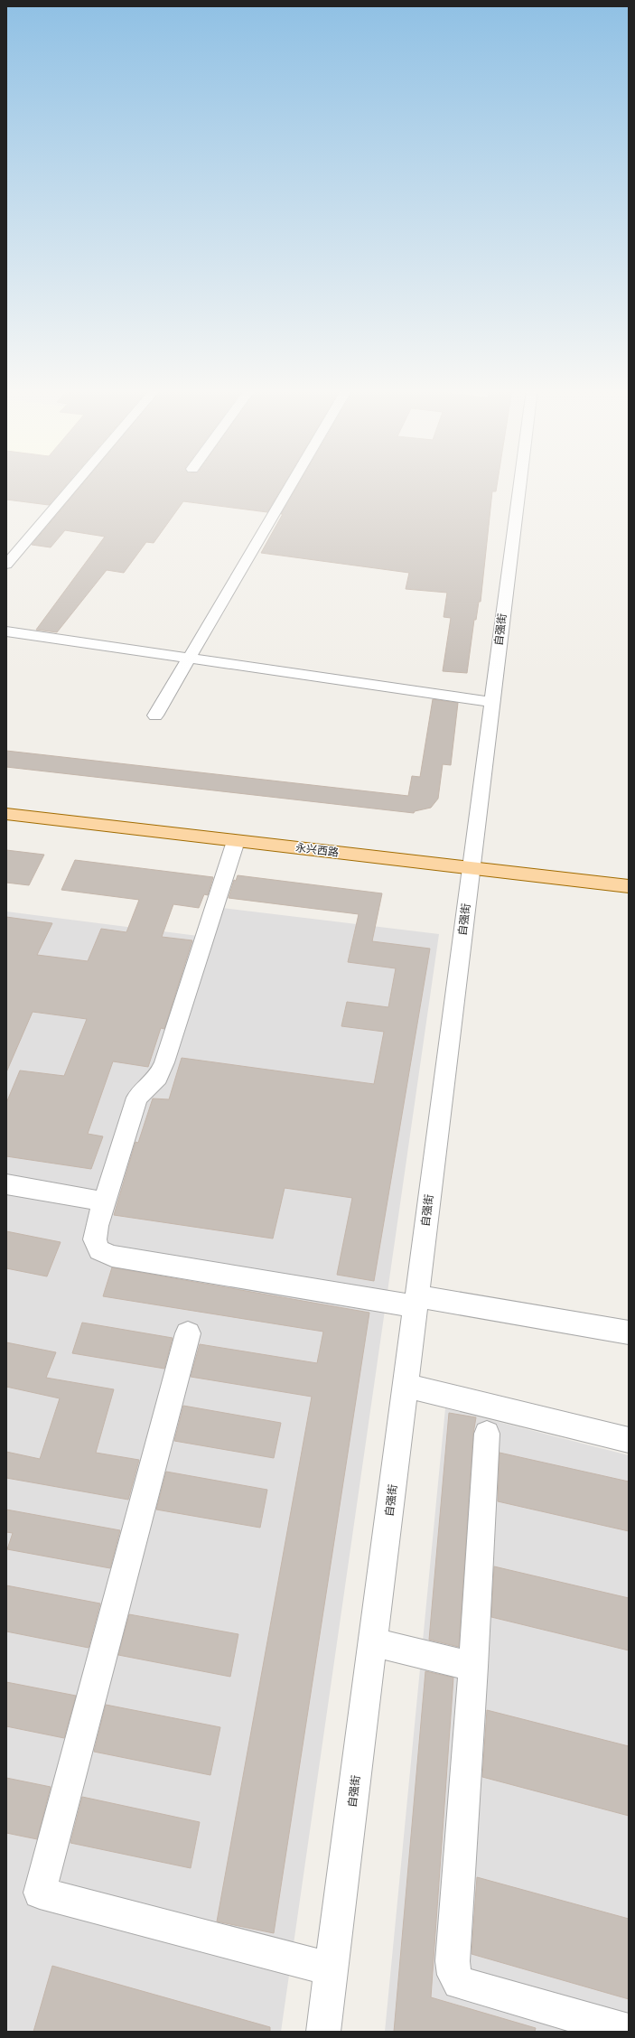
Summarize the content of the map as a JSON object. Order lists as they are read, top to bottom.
{
  "streets": {
    "main road": ["永兴西路"],
    "street": ["自强街"]
  },
  "crossings": [
    ["自强街", "永兴西路"]
  ]
}
